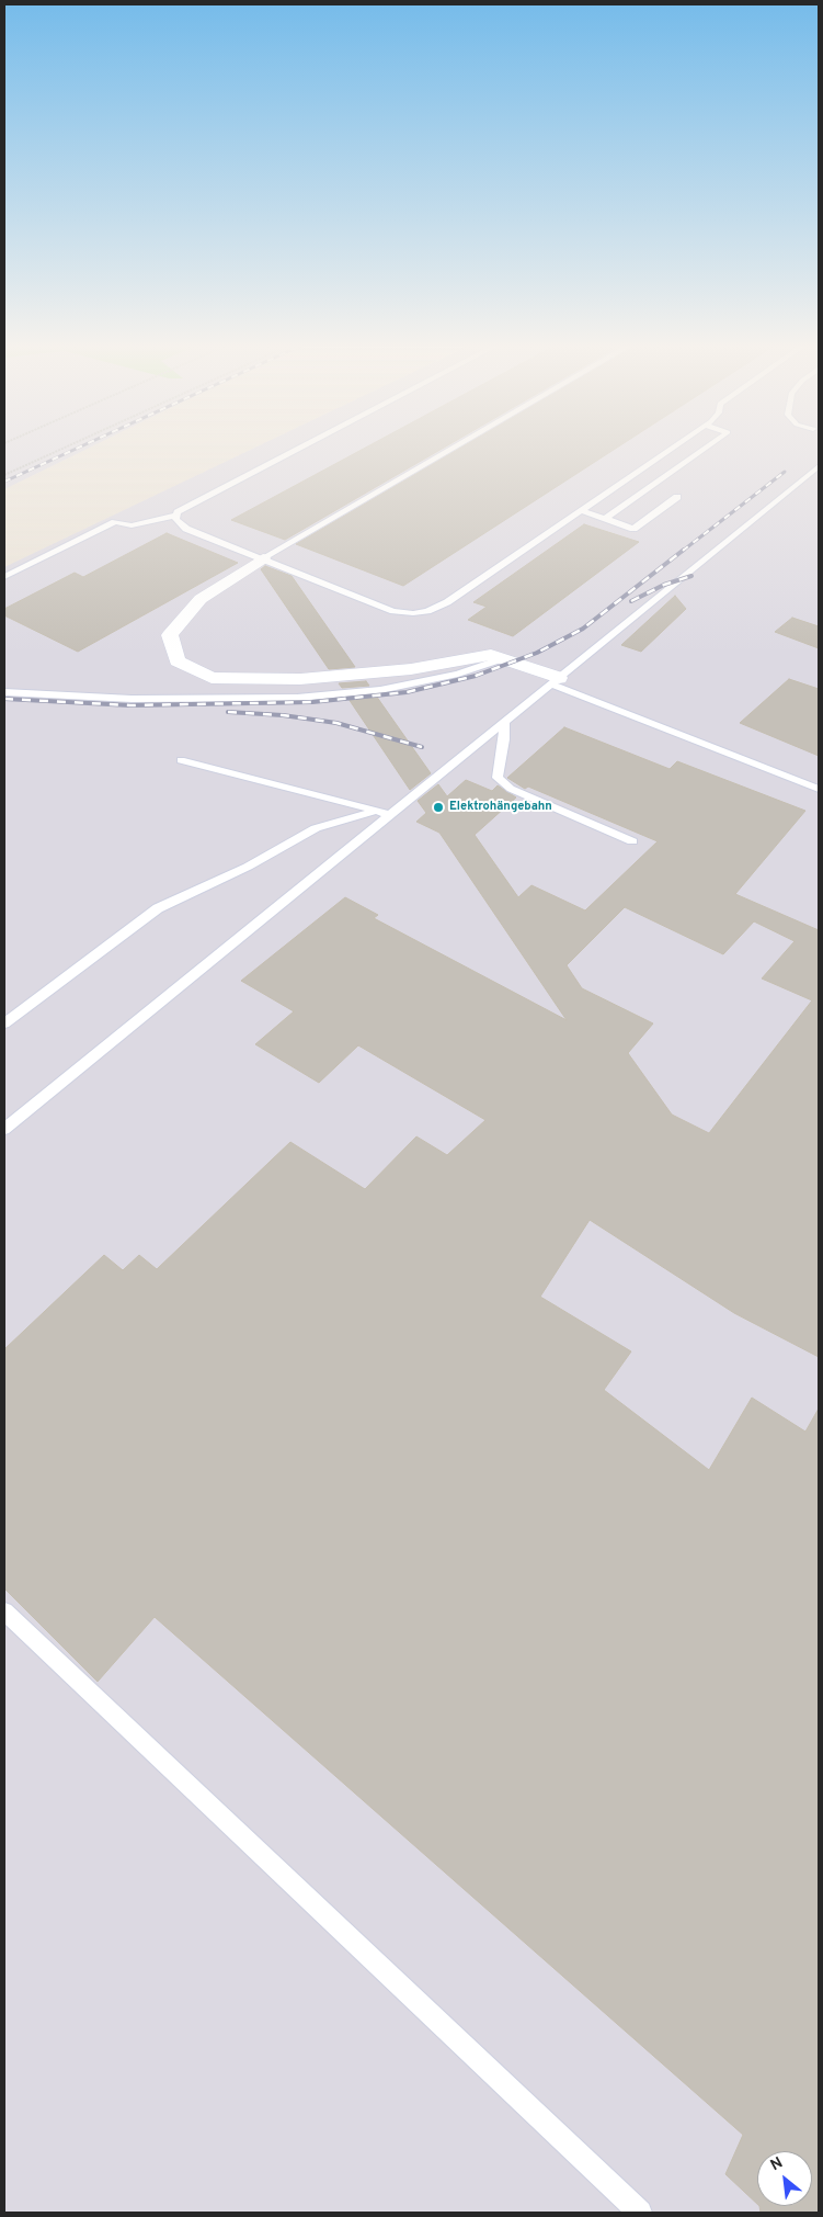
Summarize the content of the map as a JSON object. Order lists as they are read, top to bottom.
{
  "places": ["Elektrohängebahn"],
  "north": "top left"
}
